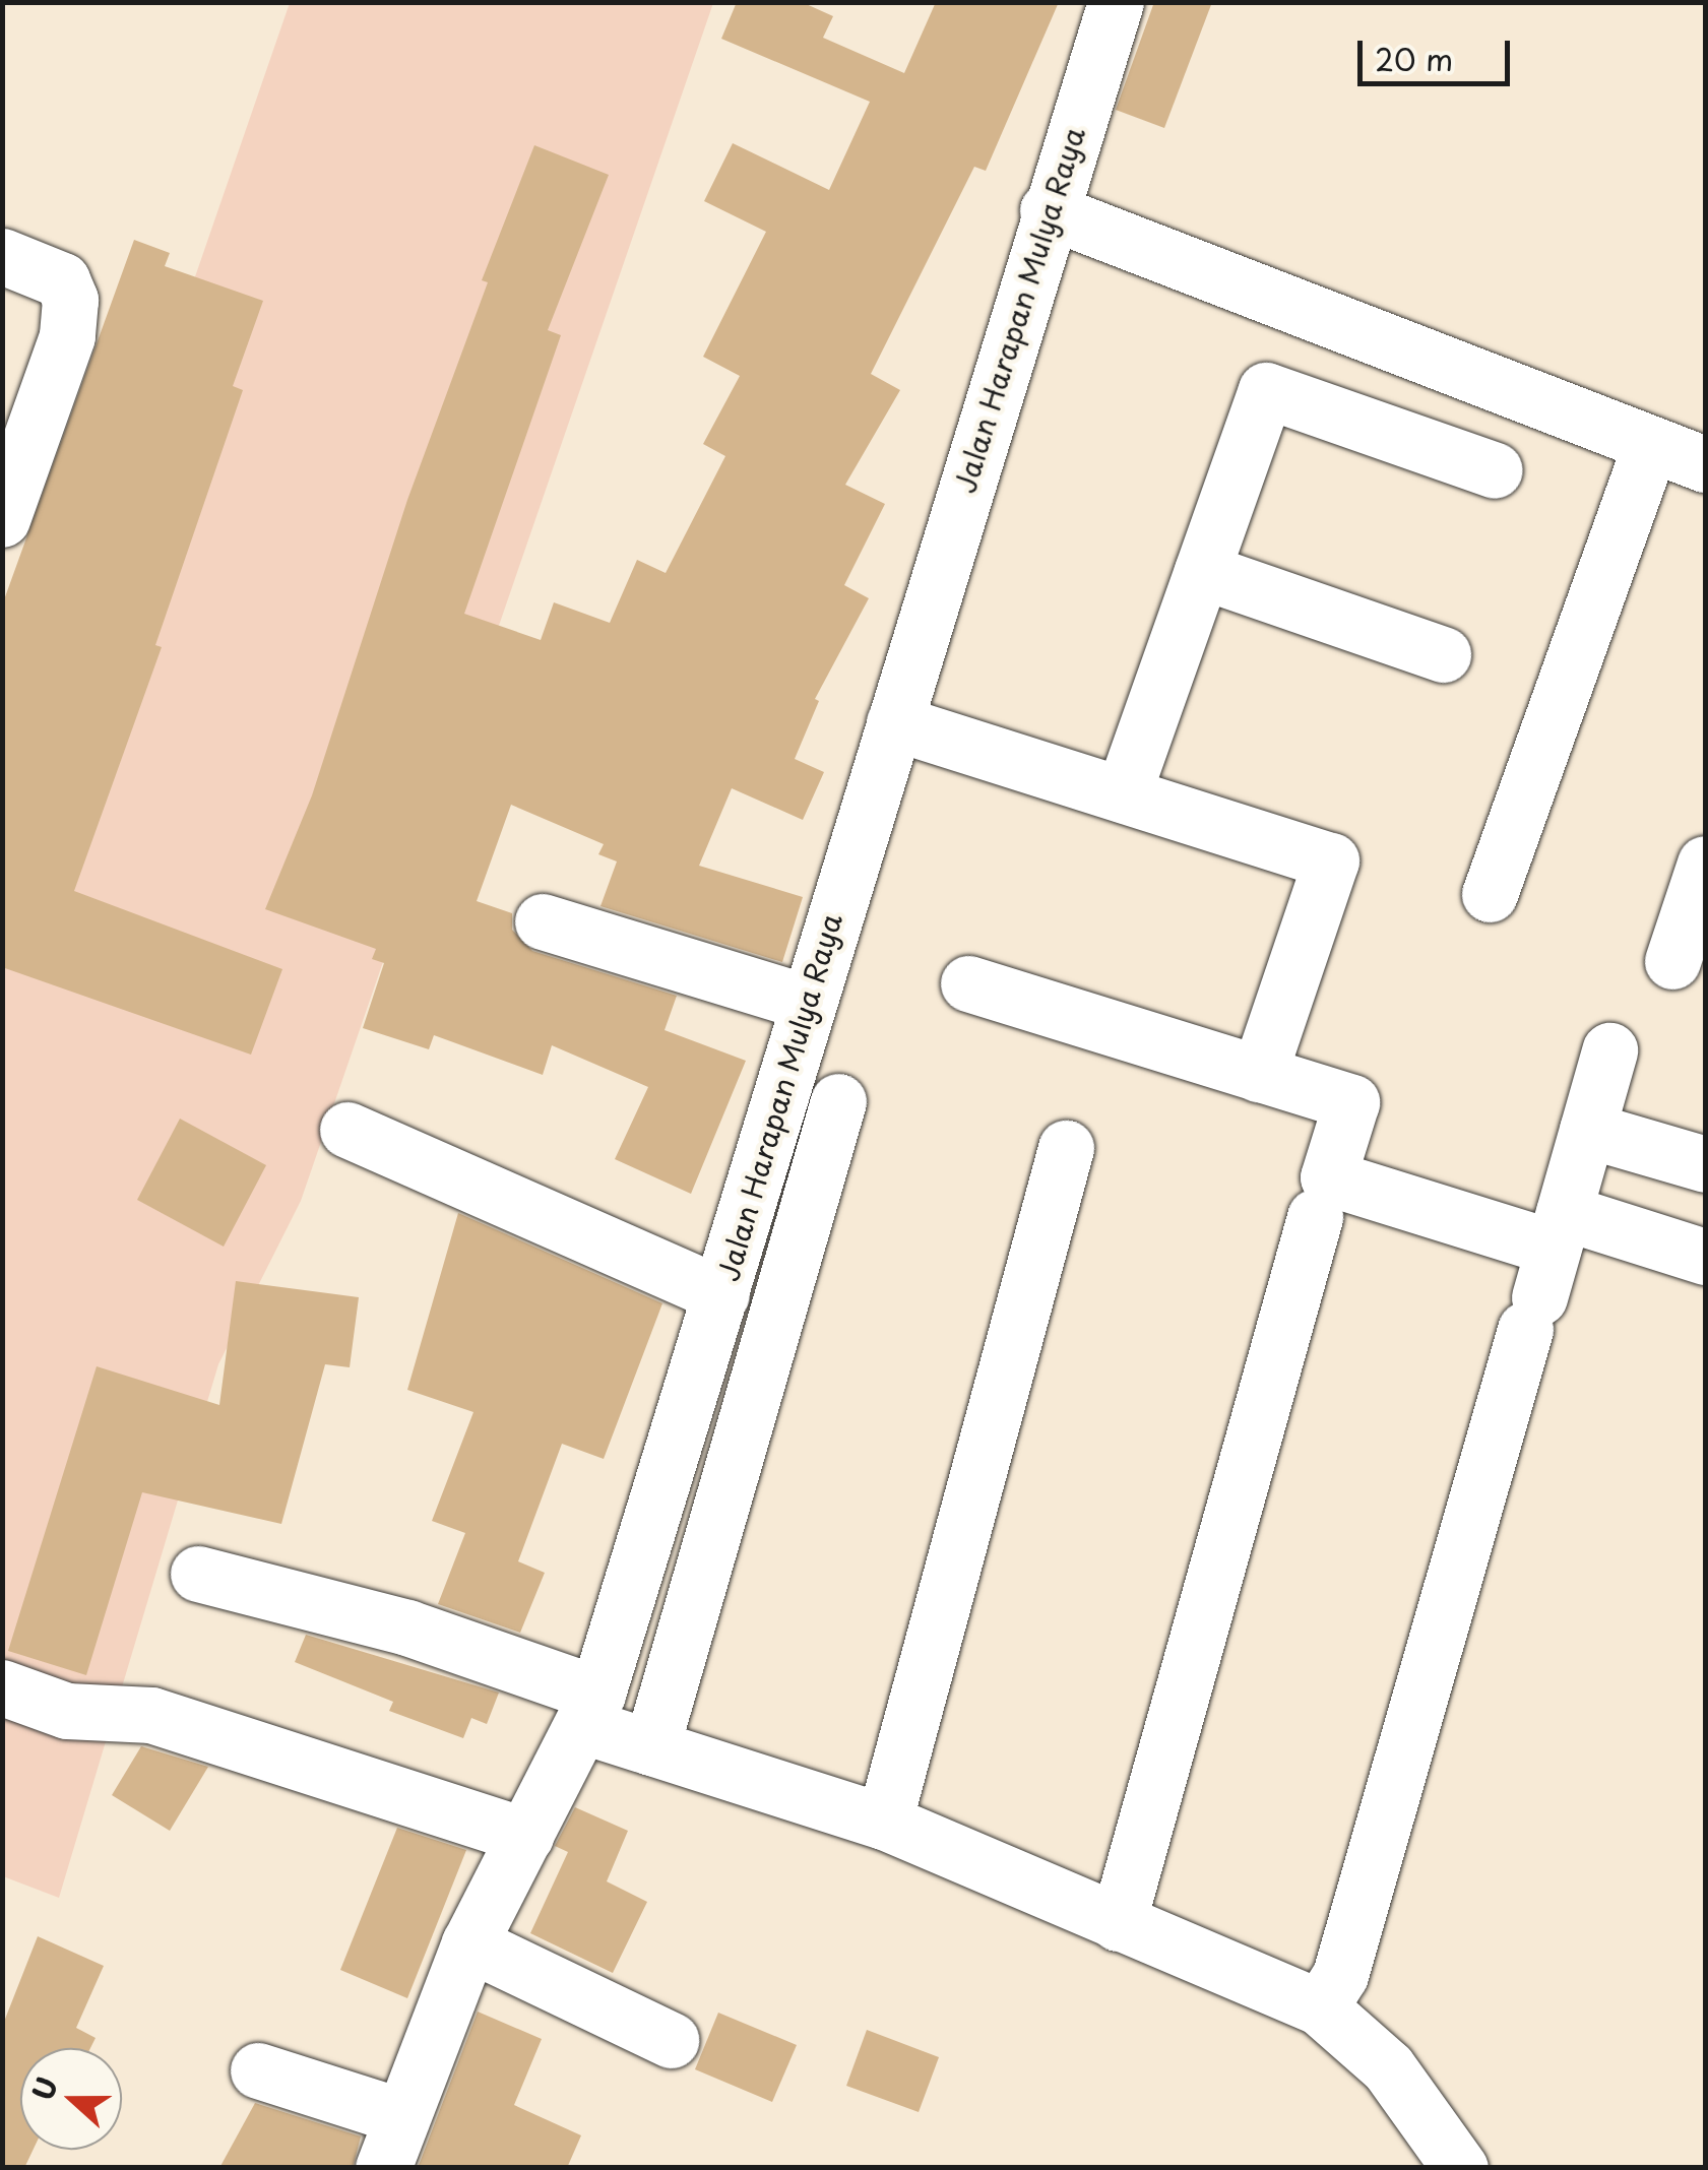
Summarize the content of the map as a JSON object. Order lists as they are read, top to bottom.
{
  "streets": {
    "street": ["Jalan Harapan Mulya Raya"]
  },
  "scale_bar": "20 m",
  "north": "left"
}
